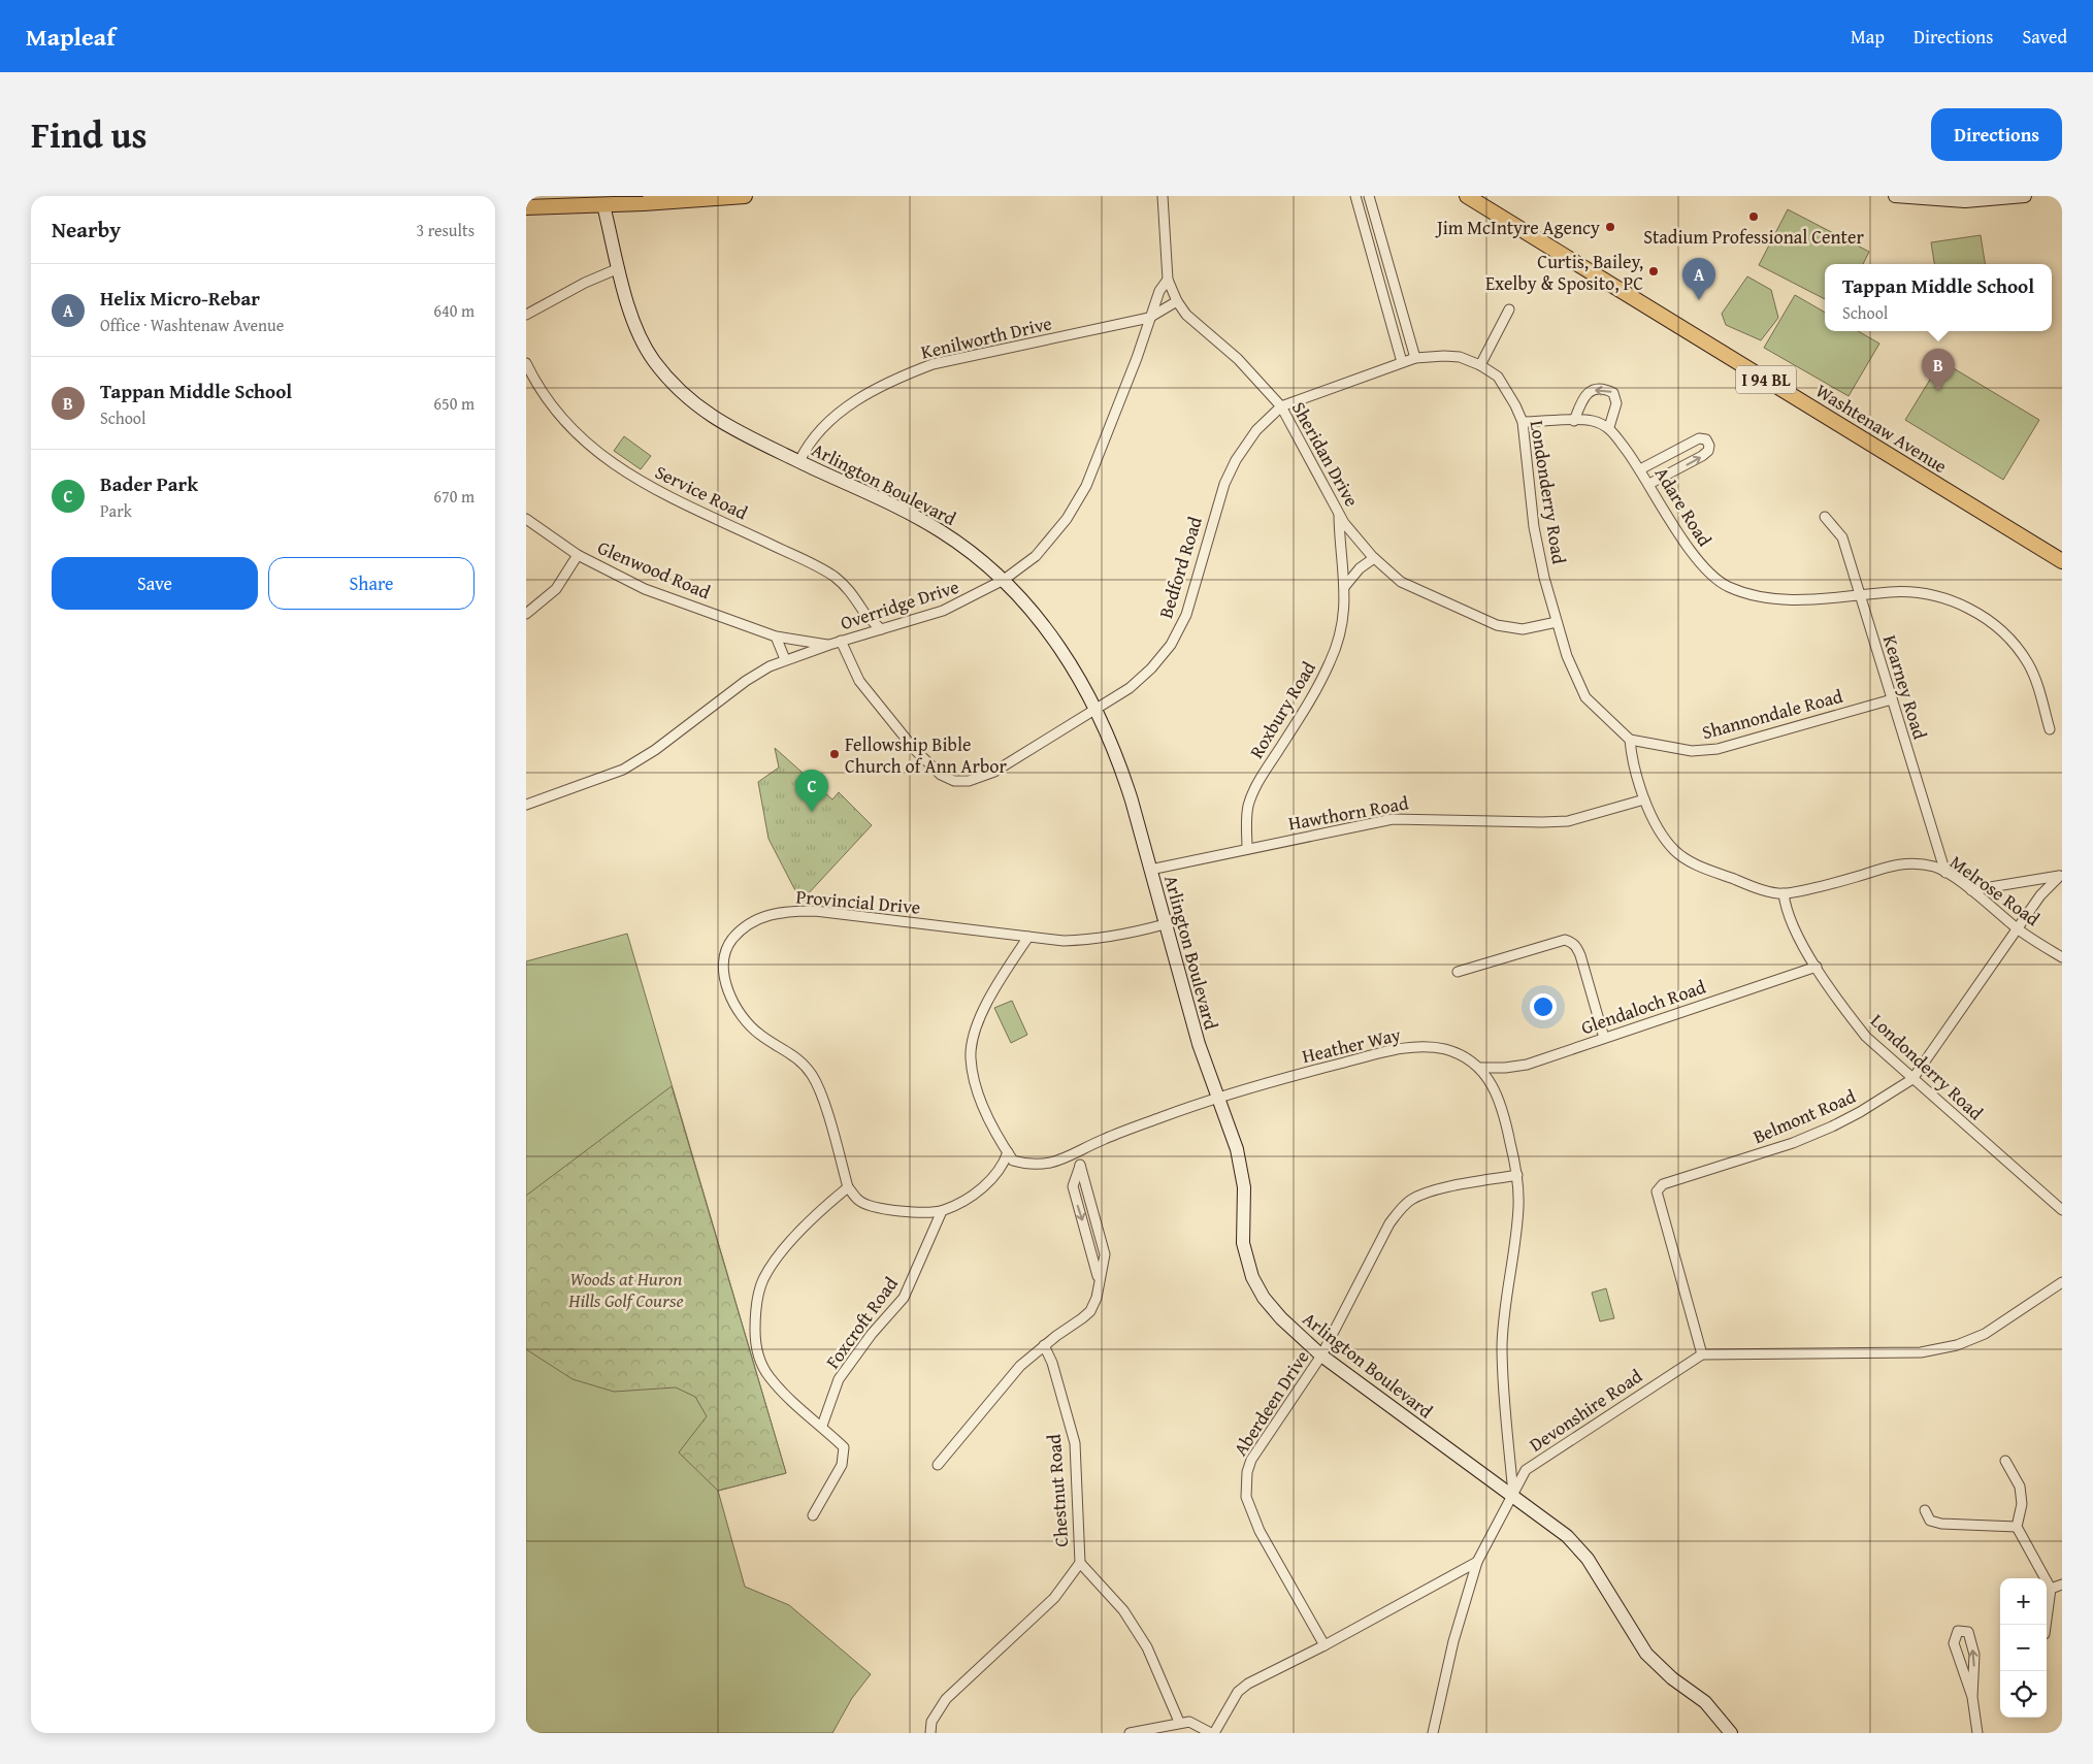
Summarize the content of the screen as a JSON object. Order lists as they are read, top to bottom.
{
  "streets": {
    "main road": ["I 94 BL", "Washtenaw Avenue"],
    "street": [
      "Kenilworth Drive",
      "Sheridan Drive",
      "Arlington Boulevard",
      "Service Road",
      "Londonderry Road",
      "Adare Road",
      "Bedford Road",
      "Glenwood Road",
      "Overridge Drive",
      "Kearney Road",
      "Roxbury Road",
      "Shannondale Road",
      "Hawthorn Road",
      "Melrose Road",
      "Provincial Drive",
      "Glendaloch Road",
      "Heather Way",
      "Belmont Road",
      "Foxcroft Road",
      "Aberdeen Drive",
      "Devonshire Road",
      "Chestnut Road"
    ]
  },
  "crossings": [
    ["Kenilworth Drive", "Sheridan Drive"],
    ["Kenilworth Drive", "Arlington Boulevard"],
    ["Kenilworth Drive", "Overridge Drive"],
    ["Sheridan Drive", "Londonderry Road"],
    ["Sheridan Drive", "Bedford Road"],
    ["Sheridan Drive", "Overridge Drive"],
    ["Sheridan Drive", "Roxbury Road"],
    ["Arlington Boulevard", "Bedford Road"],
    ["Arlington Boulevard", "Overridge Drive"],
    ["Arlington Boulevard", "Hawthorn Road"],
    ["Arlington Boulevard", "Provincial Drive"],
    ["Arlington Boulevard", "Heather Way"],
    ["Arlington Boulevard", "Aberdeen Drive"],
    ["Arlington Boulevard", "Devonshire Road"],
    ["Service Road", "Overridge Drive"],
    ["Londonderry Road", "Bedford Road"],
    ["Londonderry Road", "Shannondale Road"],
    ["Londonderry Road", "Melrose Road"],
    ["Londonderry Road", "Glendaloch Road"],
    ["Londonderry Road", "Belmont Road"],
    ["Adare Road", "Kearney Road"],
    ["Bedford Road", "Overridge Drive"],
    ["Glenwood Road", "Overridge Drive"],
    ["Kearney Road", "Shannondale Road"],
    ["Kearney Road", "Melrose Road"],
    ["Roxbury Road", "Hawthorn Road"],
    ["Melrose Road", "Belmont Road"],
    ["Provincial Drive", "Heather Way"],
    ["Provincial Drive", "Foxcroft Road"],
    ["Glendaloch Road", "Heather Way"],
    ["Heather Way", "Aberdeen Drive"],
    ["Heather Way", "Devonshire Road"],
    ["Belmont Road", "Devonshire Road"]
  ],
  "parks": ["Woods at Huron Hills Golf Course"],
  "places": [
    "Stadium Professional Center",
    "Jim McIntyre Agency",
    "Curtis, Bailey, Exelby & Sposito, PC",
    "Fellowship Bible Church of Ann Arbor"
  ],
  "page": {
    "header": "Mapleaf",
    "nav": ["Map", "Directions", "Saved"],
    "title": "Find us",
    "buttons": [
      "Directions",
      ["Save", "Share"]
    ],
    "heading": ["Nearby", "3 results"],
    "pins": ["A", "B", "C"],
    "list": [
      {
        "mark": "A",
        "name": "Helix Micro-Rebar",
        "note": "Office · Washtenaw Avenue",
        "value": "640 m"
      },
      {
        "mark": "B",
        "name": "Tappan Middle School",
        "note": "School",
        "value": "650 m"
      },
      {
        "mark": "C",
        "name": "Bader Park",
        "note": "Park",
        "value": "670 m"
      }
    ],
    "popup": ["Tappan Middle School", "School"],
    "map_buttons": ["+", "−"]
  }
}
